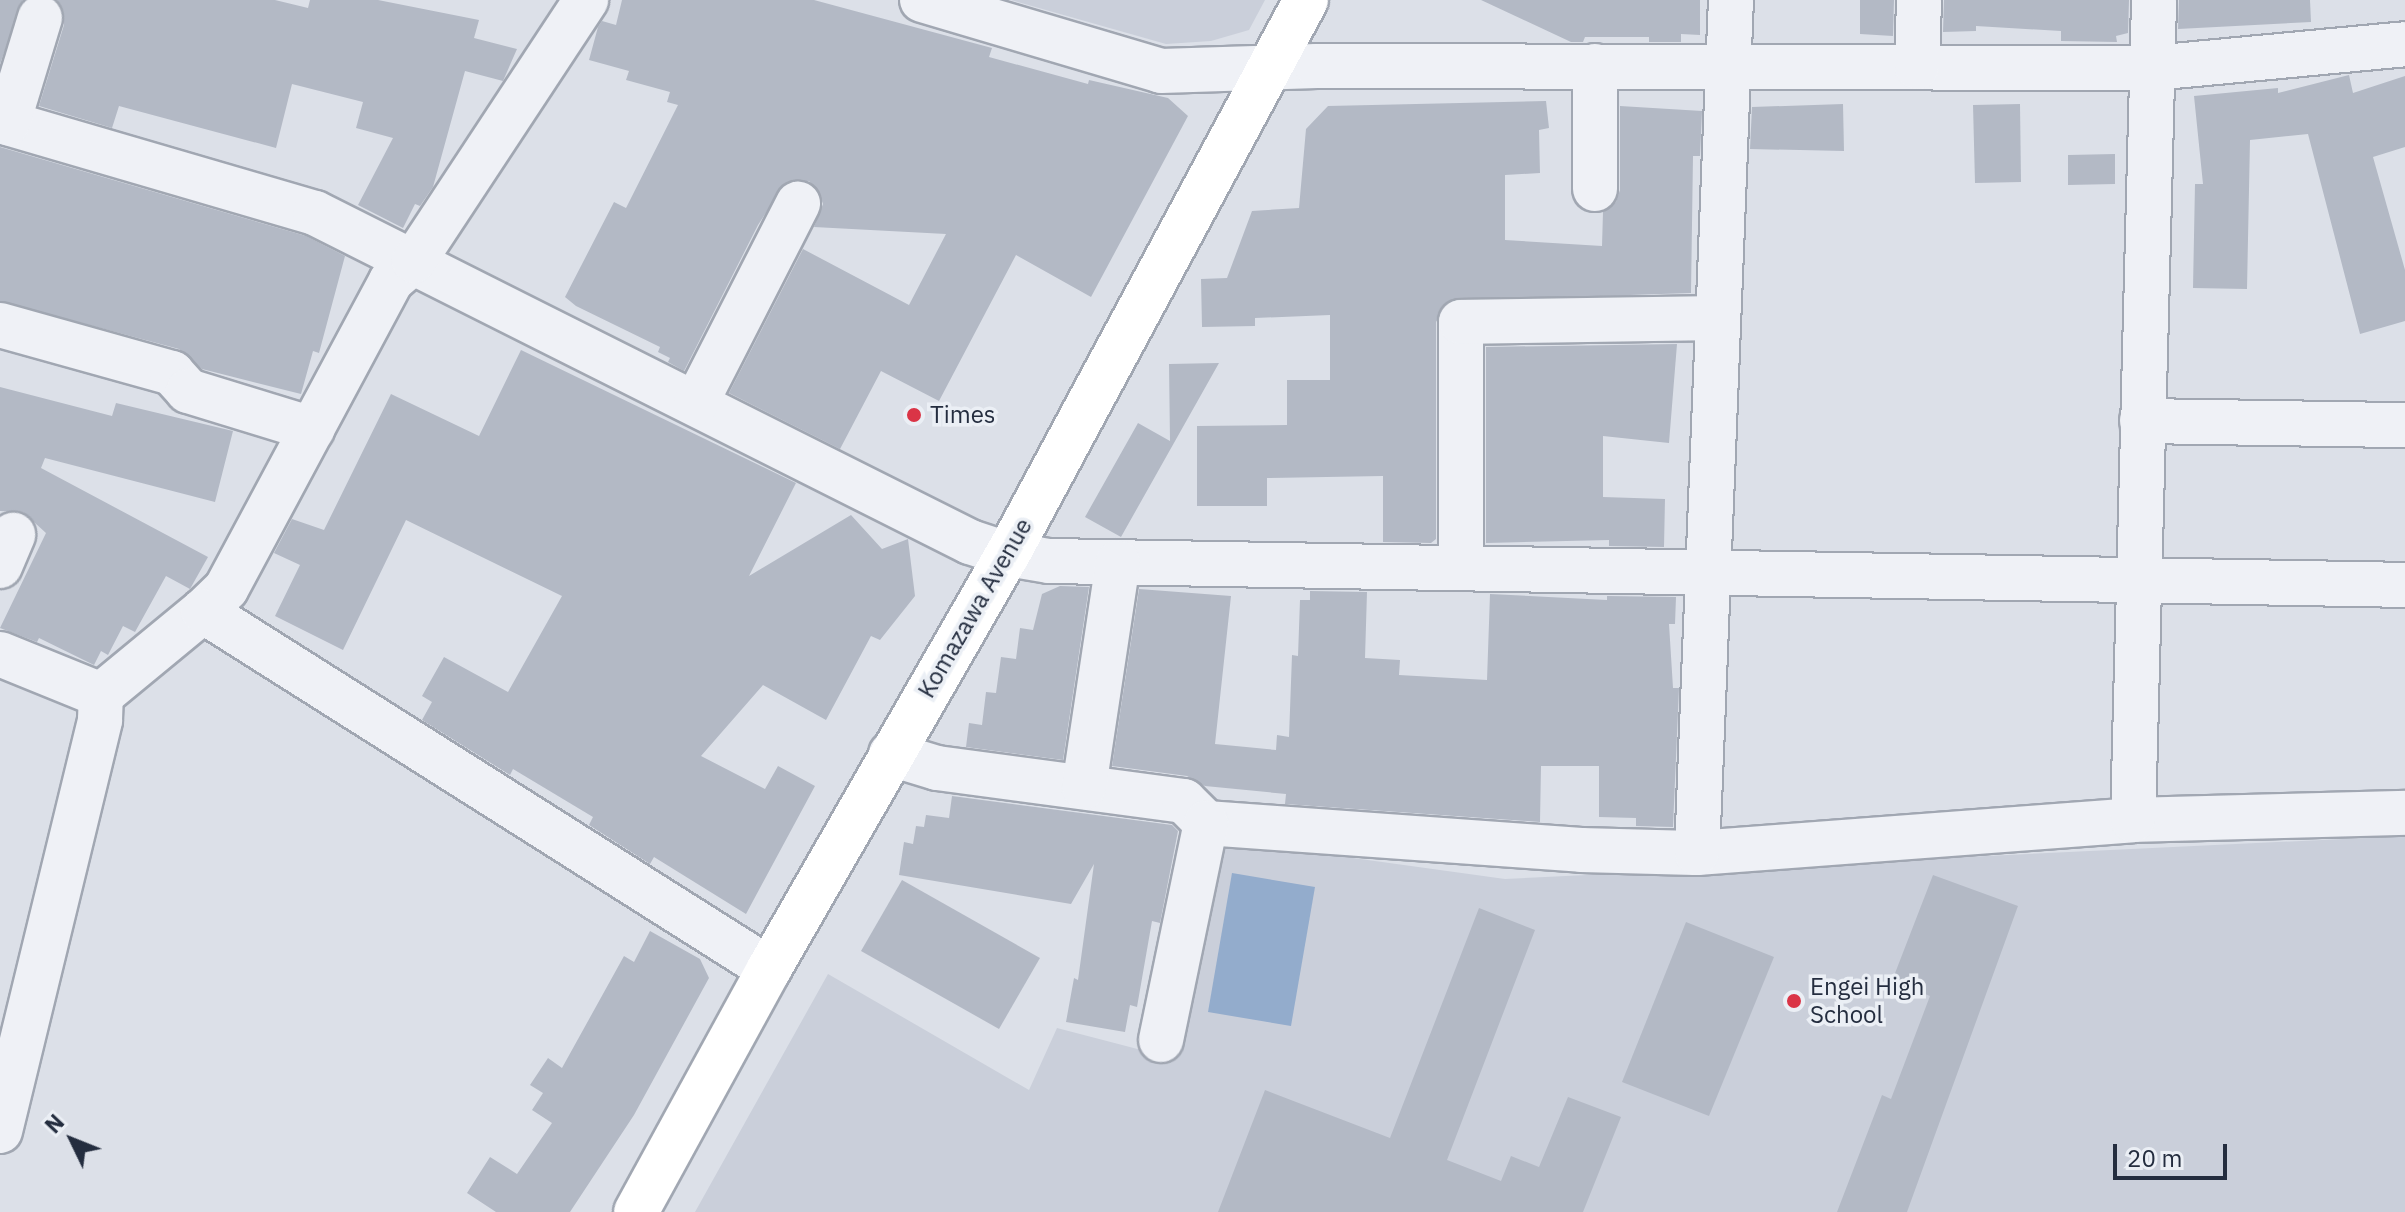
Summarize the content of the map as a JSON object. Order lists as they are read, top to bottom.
{
  "streets": {
    "main road": ["Komazawa Avenue"]
  },
  "places": ["Times", "Engei High School"],
  "scale_bar": "20 m",
  "north": "top left"
}
